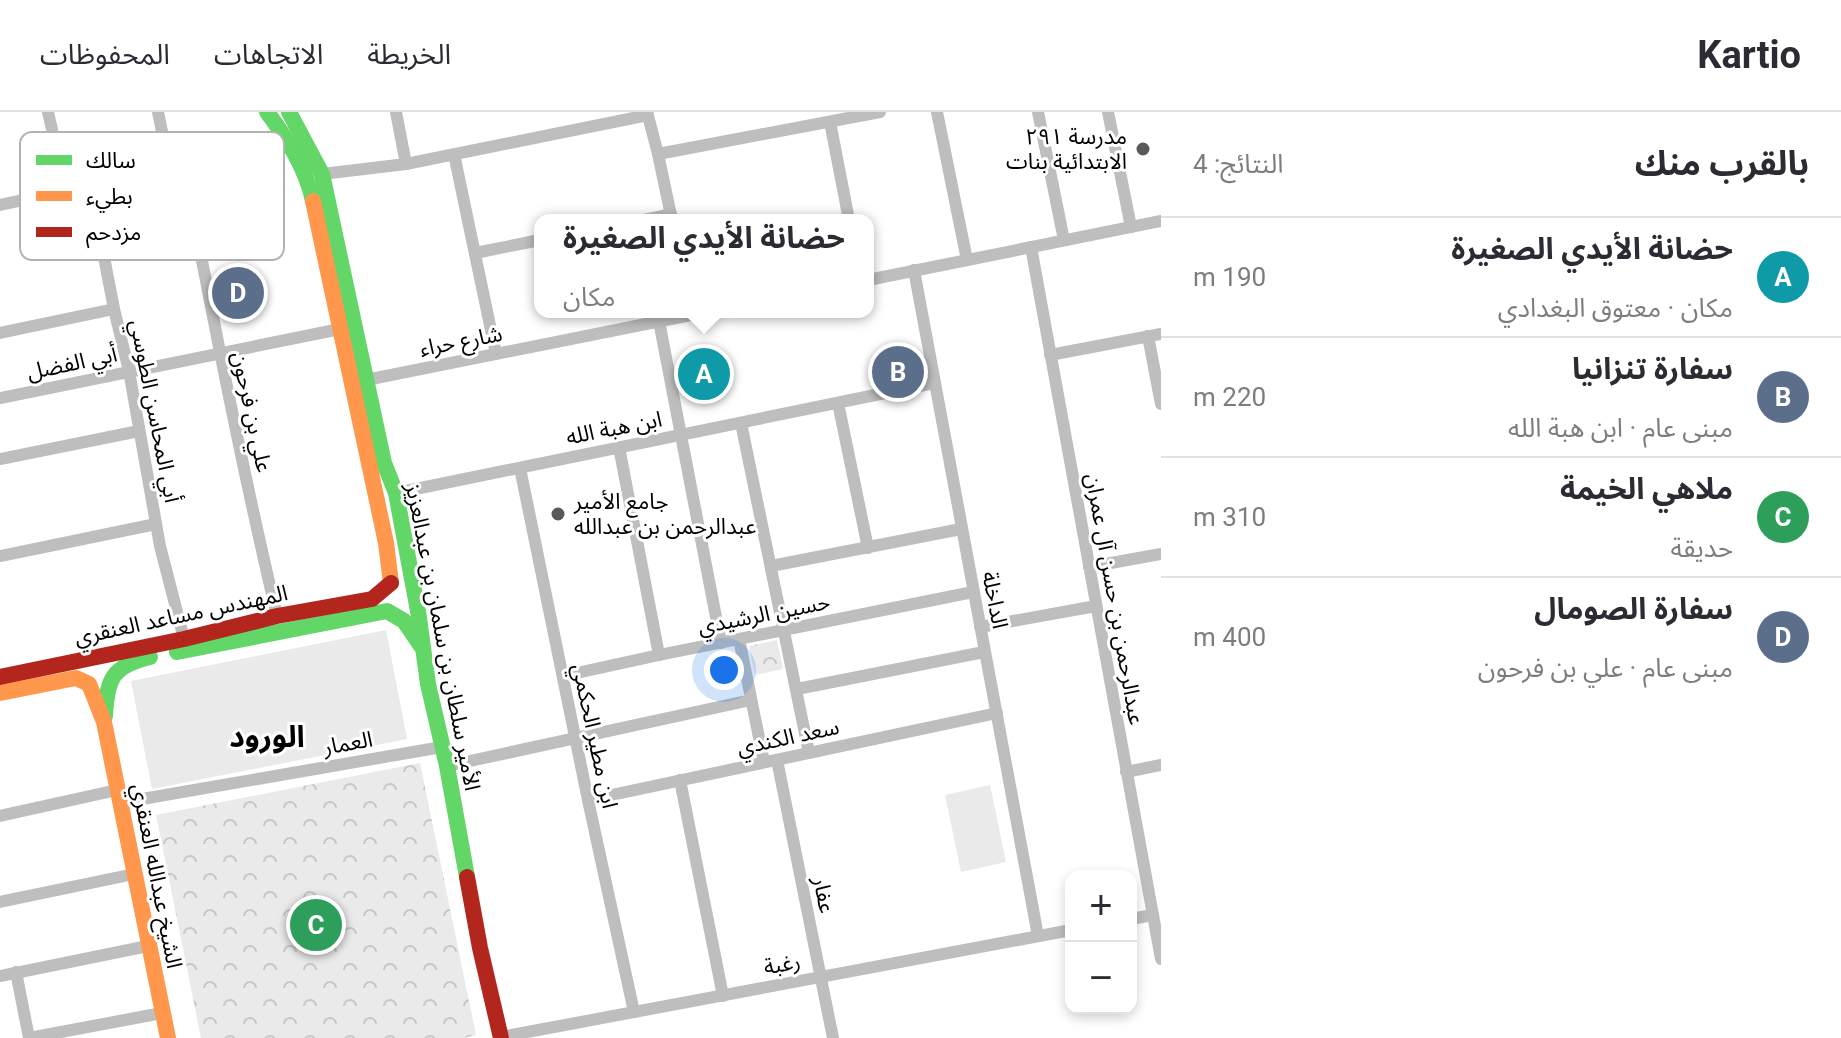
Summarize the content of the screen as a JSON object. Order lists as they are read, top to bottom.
{
  "streets": {
    "street": [
      "شارع حراء",
      "أبي الفضل",
      "أبي المحاسن الطوسي",
      "علي بن فرحون",
      "ابن هبة الله",
      "عبدالرحمن بن حسن آل عمران",
      "الداخلة",
      "حسين الرشيدي",
      "المهندس مساعد العنقري",
      "الأمير سلطان بن سلمان بن عبدالعزيز",
      "ابن مطير الحكمي",
      "سعد الكندي",
      "العمار",
      "الشيخ عبدالله العنقري",
      "عفار",
      "رغبة"
    ]
  },
  "crossings": [
    ["شارع حراء", "الأمير سلطان بن سلمان بن عبدالعزيز"],
    ["أبي الفضل", "أبي المحاسن الطوسي"],
    ["أبي الفضل", "علي بن فرحون"],
    ["أبي الفضل", "الأمير سلطان بن سلمان بن عبدالعزيز"],
    ["أبي المحاسن الطوسي", "المهندس مساعد العنقري"],
    ["علي بن فرحون", "المهندس مساعد العنقري"],
    ["ابن هبة الله", "الداخلة"],
    ["ابن هبة الله", "الأمير سلطان بن سلمان بن عبدالعزيز"],
    ["ابن هبة الله", "ابن مطير الحكمي"],
    ["الداخلة", "حسين الرشيدي"],
    ["الداخلة", "سعد الكندي"],
    ["الداخلة", "رغبة"],
    ["حسين الرشيدي", "ابن مطير الحكمي"],
    ["حسين الرشيدي", "عفار"],
    ["المهندس مساعد العنقري", "الأمير سلطان بن سلمان بن عبدالعزيز"],
    ["المهندس مساعد العنقري", "الشيخ عبدالله العنقري"],
    ["الأمير سلطان بن سلمان بن عبدالعزيز", "العمار"],
    ["الأمير سلطان بن سلمان بن عبدالعزيز", "رغبة"],
    ["ابن مطير الحكمي", "سعد الكندي"],
    ["ابن مطير الحكمي", "رغبة"],
    ["سعد الكندي", "عفار"],
    ["العمار", "الشيخ عبدالله العنقري"],
    ["عفار", "رغبة"]
  ],
  "districts": ["الورود"],
  "places": ["مدرسة ٢٩١ الابتدائية بنات", "جامع الأمير عبدالرحمن بن عبدالله"],
  "legend": ["سالك", "بطيء", "مزدحم"],
  "page": {
    "header": "Kartio",
    "nav": ["الخريطة", "الاتجاهات", "المحفوظات"],
    "heading": ["بالقرب منك", "النتائج: 4"],
    "popup": ["حضانة الأيدي الصغيرة", "مكان"],
    "list": [
      {
        "mark": "A",
        "name": "حضانة الأيدي الصغيرة",
        "note": "مكان · معتوق البغدادي",
        "value": "190 m"
      },
      {
        "mark": "B",
        "name": "سفارة تنزانيا",
        "note": "مبنى عام · ابن هبة الله",
        "value": "220 m"
      },
      {
        "mark": "C",
        "name": "ملاهي الخيمة",
        "note": "حديقة",
        "value": "310 m"
      },
      {
        "mark": "D",
        "name": "سفارة الصومال",
        "note": "مبنى عام · علي بن فرحون",
        "value": "400 m"
      }
    ],
    "pins": [
      "D",
      "B",
      "A",
      "C"
    ],
    "map_buttons": ["+", "−"]
  }
}
